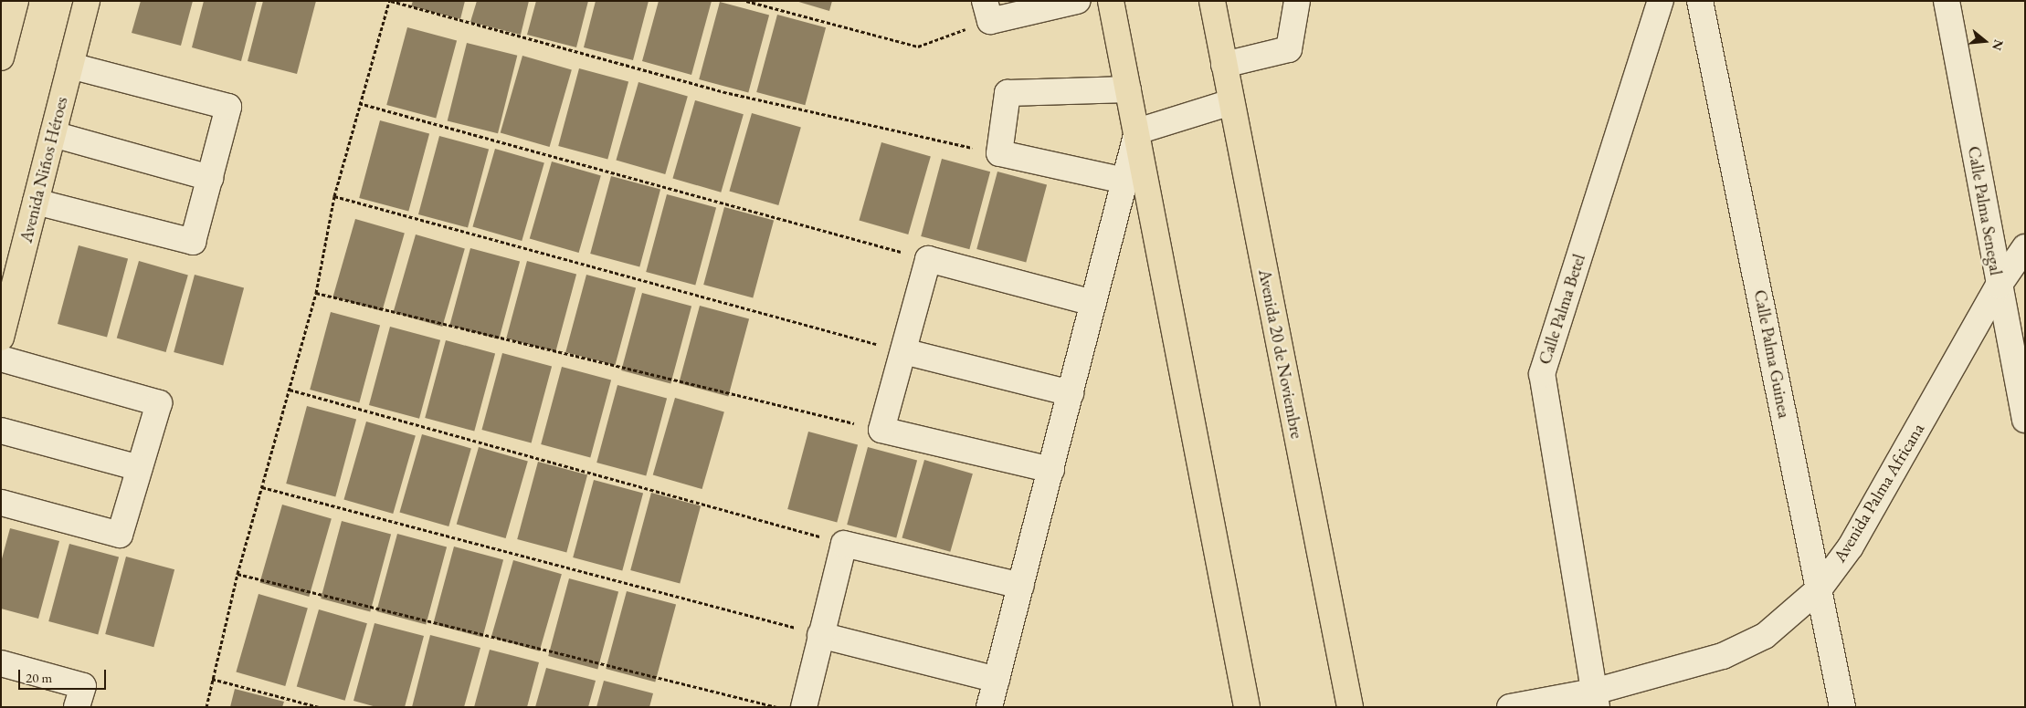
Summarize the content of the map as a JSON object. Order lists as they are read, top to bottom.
{
  "streets": {
    "main road": ["Avenida Niños Héroes", "Avenida 20 de Noviembre"],
    "street": [
      "Calle Palma Senegal",
      "Calle Palma Betel",
      "Calle Palma Guinea",
      "Avenida Palma Africana"
    ]
  },
  "crossings": [
    ["Calle Palma Senegal", "Avenida Palma Africana"],
    ["Calle Palma Betel", "Avenida Palma Africana"],
    ["Calle Palma Guinea", "Avenida Palma Africana"]
  ],
  "scale_bar": "20 m",
  "north": "right"
}
